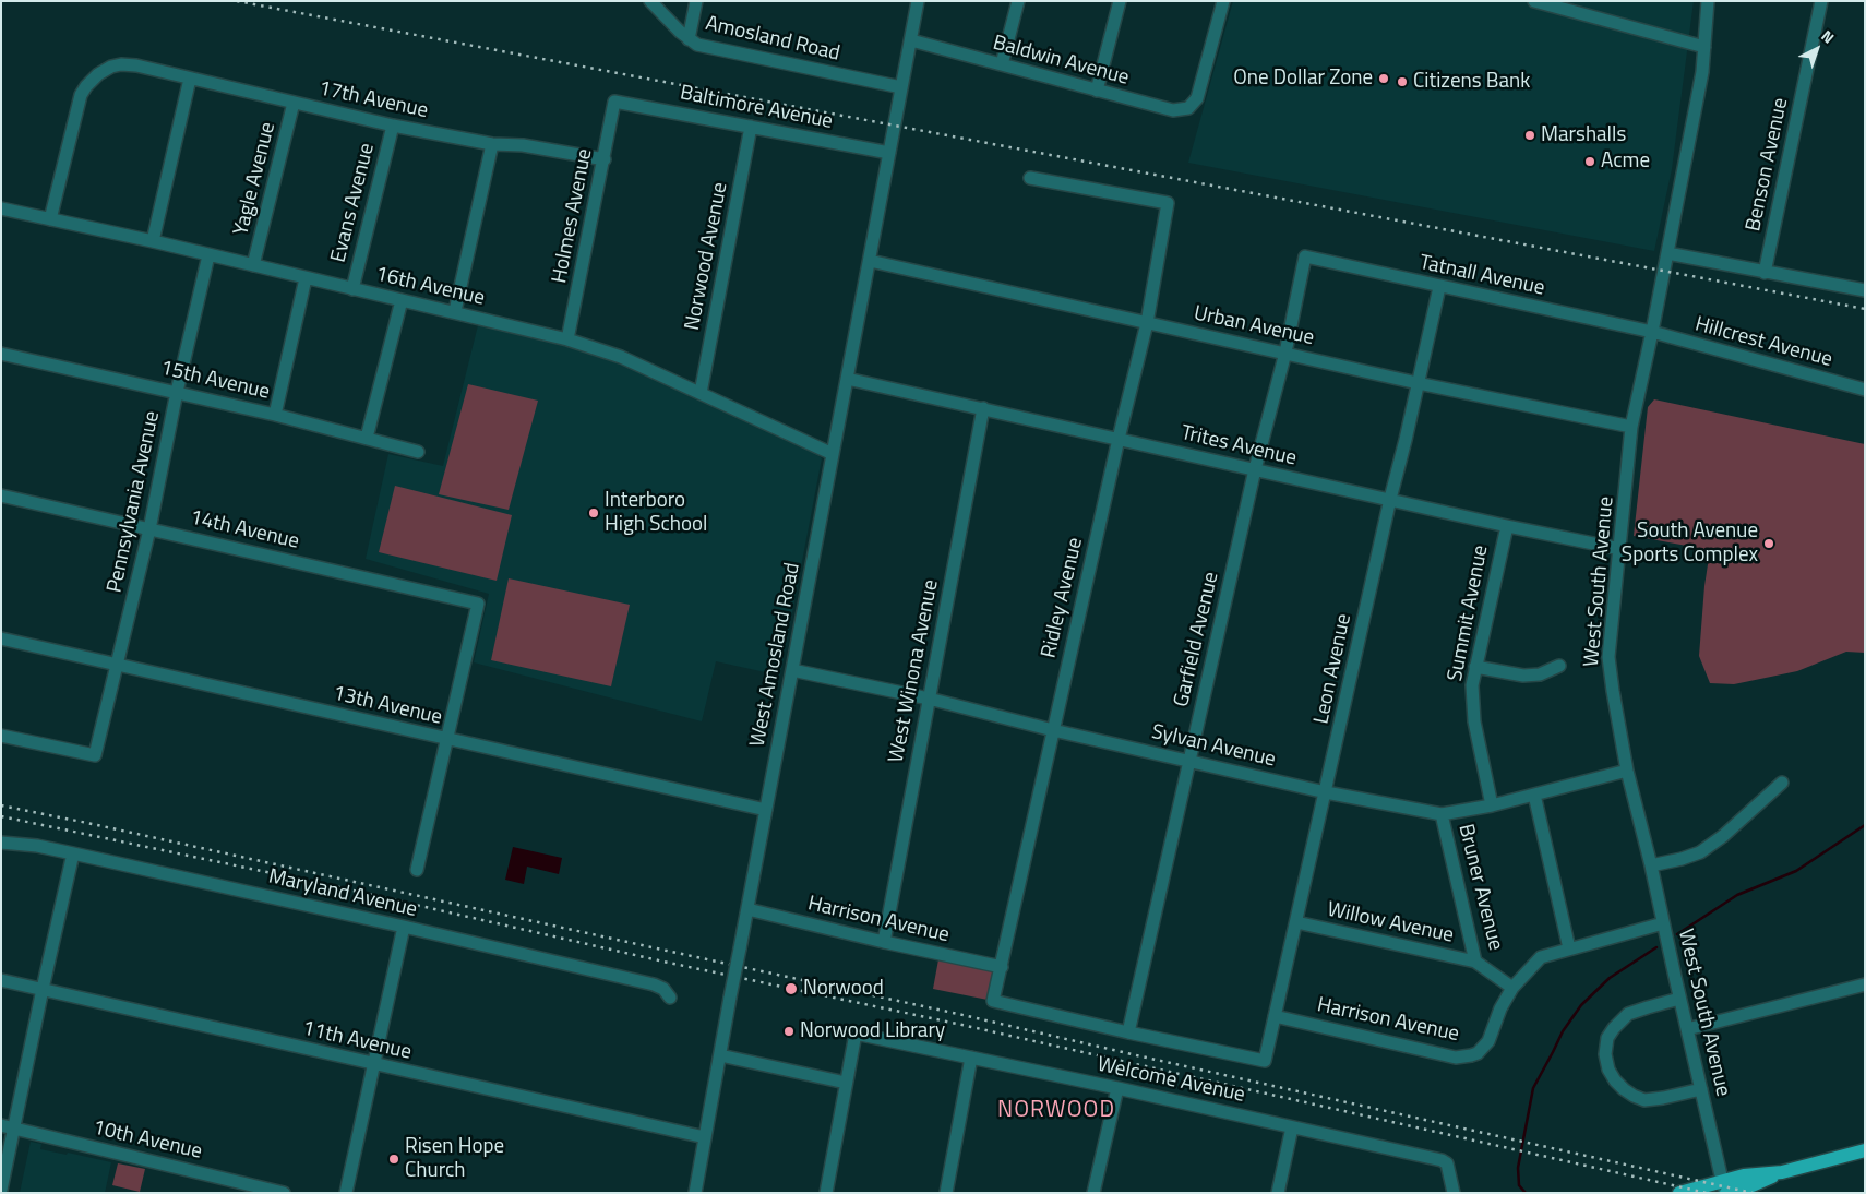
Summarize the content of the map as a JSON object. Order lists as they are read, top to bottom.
{
  "streets": {
    "street": [
      "Amosland Road",
      "Baldwin Avenue",
      "17th Avenue",
      "Baltimore Avenue",
      "Benson Avenue",
      "Yagle Avenue",
      "Evans Avenue",
      "Holmes Avenue",
      "Norwood Avenue",
      "Tatnall Avenue",
      "16th Avenue",
      "Urban Avenue",
      "Hillcrest Avenue",
      "15th Avenue",
      "Trites Avenue",
      "Pennsylvania Avenue",
      "14th Avenue",
      "West South Avenue",
      "Ridley Avenue",
      "Summit Avenue",
      "Garfield Avenue",
      "West Amosland Road",
      "Leon Avenue",
      "West Winona Avenue",
      "13th Avenue",
      "Sylvan Avenue",
      "Bruner Avenue",
      "Maryland Avenue",
      "Harrison Avenue",
      "Willow Avenue",
      "11th Avenue",
      "Welcome Avenue",
      "10th Avenue"
    ]
  },
  "crossings": [
    ["Amosland Road", "West Amosland Road"],
    ["Baldwin Avenue", "West Amosland Road"],
    ["17th Avenue", "Yagle Avenue"],
    ["17th Avenue", "Evans Avenue"],
    ["17th Avenue", "Holmes Avenue"],
    ["17th Avenue", "16th Avenue"],
    ["Baltimore Avenue", "Holmes Avenue"],
    ["Baltimore Avenue", "Norwood Avenue"],
    ["Baltimore Avenue", "West Amosland Road"],
    ["Yagle Avenue", "16th Avenue"],
    ["Evans Avenue", "16th Avenue"],
    ["Holmes Avenue", "16th Avenue"],
    ["Norwood Avenue", "16th Avenue"],
    ["Tatnall Avenue", "Hillcrest Avenue"],
    ["Tatnall Avenue", "West South Avenue"],
    ["Tatnall Avenue", "Garfield Avenue"],
    ["Tatnall Avenue", "Leon Avenue"],
    ["16th Avenue", "Pennsylvania Avenue"],
    ["16th Avenue", "West Amosland Road"],
    ["Urban Avenue", "West South Avenue"],
    ["Urban Avenue", "Ridley Avenue"],
    ["Urban Avenue", "Garfield Avenue"],
    ["Urban Avenue", "West Amosland Road"],
    ["Urban Avenue", "Leon Avenue"],
    ["Hillcrest Avenue", "West South Avenue"],
    ["15th Avenue", "Pennsylvania Avenue"],
    ["Trites Avenue", "West South Avenue"],
    ["Trites Avenue", "Ridley Avenue"],
    ["Trites Avenue", "Summit Avenue"],
    ["Trites Avenue", "Garfield Avenue"],
    ["Trites Avenue", "West Amosland Road"],
    ["Trites Avenue", "Leon Avenue"],
    ["Trites Avenue", "West Winona Avenue"],
    ["Pennsylvania Avenue", "14th Avenue"],
    ["Pennsylvania Avenue", "13th Avenue"],
    ["14th Avenue", "13th Avenue"],
    ["West South Avenue", "Sylvan Avenue"],
    ["West South Avenue", "Harrison Avenue"],
    ["Ridley Avenue", "Garfield Avenue"],
    ["Ridley Avenue", "Leon Avenue"],
    ["Ridley Avenue", "Sylvan Avenue"],
    ["Ridley Avenue", "Harrison Avenue"],
    ["Summit Avenue", "Sylvan Avenue"],
    ["Garfield Avenue", "Leon Avenue"],
    ["Garfield Avenue", "Sylvan Avenue"],
    ["West Amosland Road", "13th Avenue"],
    ["West Amosland Road", "Sylvan Avenue"],
    ["West Amosland Road", "Harrison Avenue"],
    ["West Amosland Road", "11th Avenue"],
    ["Leon Avenue", "Sylvan Avenue"],
    ["Leon Avenue", "Harrison Avenue"],
    ["Leon Avenue", "Willow Avenue"],
    ["West Winona Avenue", "Sylvan Avenue"],
    ["West Winona Avenue", "Harrison Avenue"],
    ["Sylvan Avenue", "Bruner Avenue"],
    ["Bruner Avenue", "Harrison Avenue"],
    ["Bruner Avenue", "Willow Avenue"]
  ],
  "districts": ["NORWOOD"],
  "places": [
    "One Dollar Zone",
    "Citizens Bank",
    "Marshalls",
    "Acme",
    "Interboro High School",
    "South Avenue Sports Complex",
    "Norwood",
    "Norwood Library",
    "Risen Hope Church"
  ],
  "north": "top right"
}
